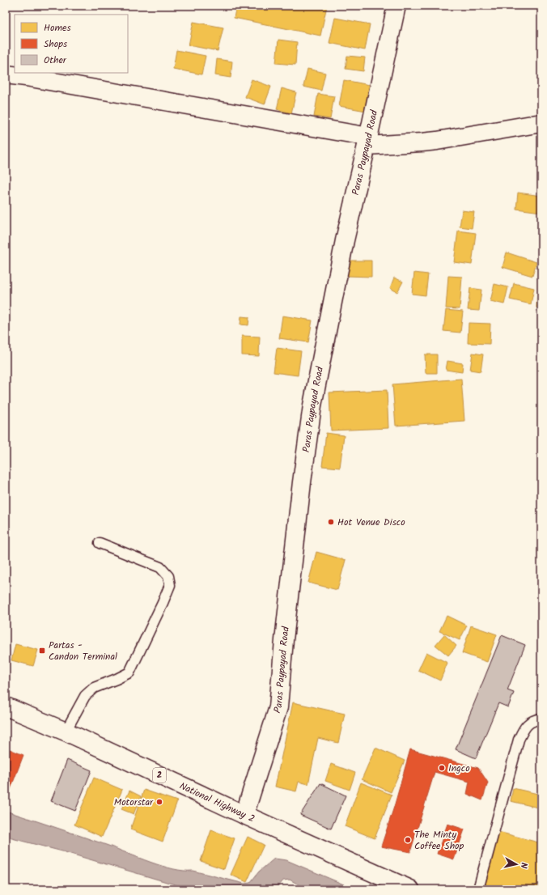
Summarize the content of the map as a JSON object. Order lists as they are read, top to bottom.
{
  "streets": {
    "street": ["Paras Paypayad Road", "2", "National Highway 2"]
  },
  "crossings": [
    ["Paras Paypayad Road", "National Highway 2"]
  ],
  "places": {
    "other": [
      "Hot Venue Disco",
      "Ingco",
      "Motorstar",
      "The Minty Coffee Shop"
    ],
    "transit": ["Partas - Candon Terminal"]
  },
  "legend": ["Homes", "Shops", "Other"],
  "north": "right"
}
